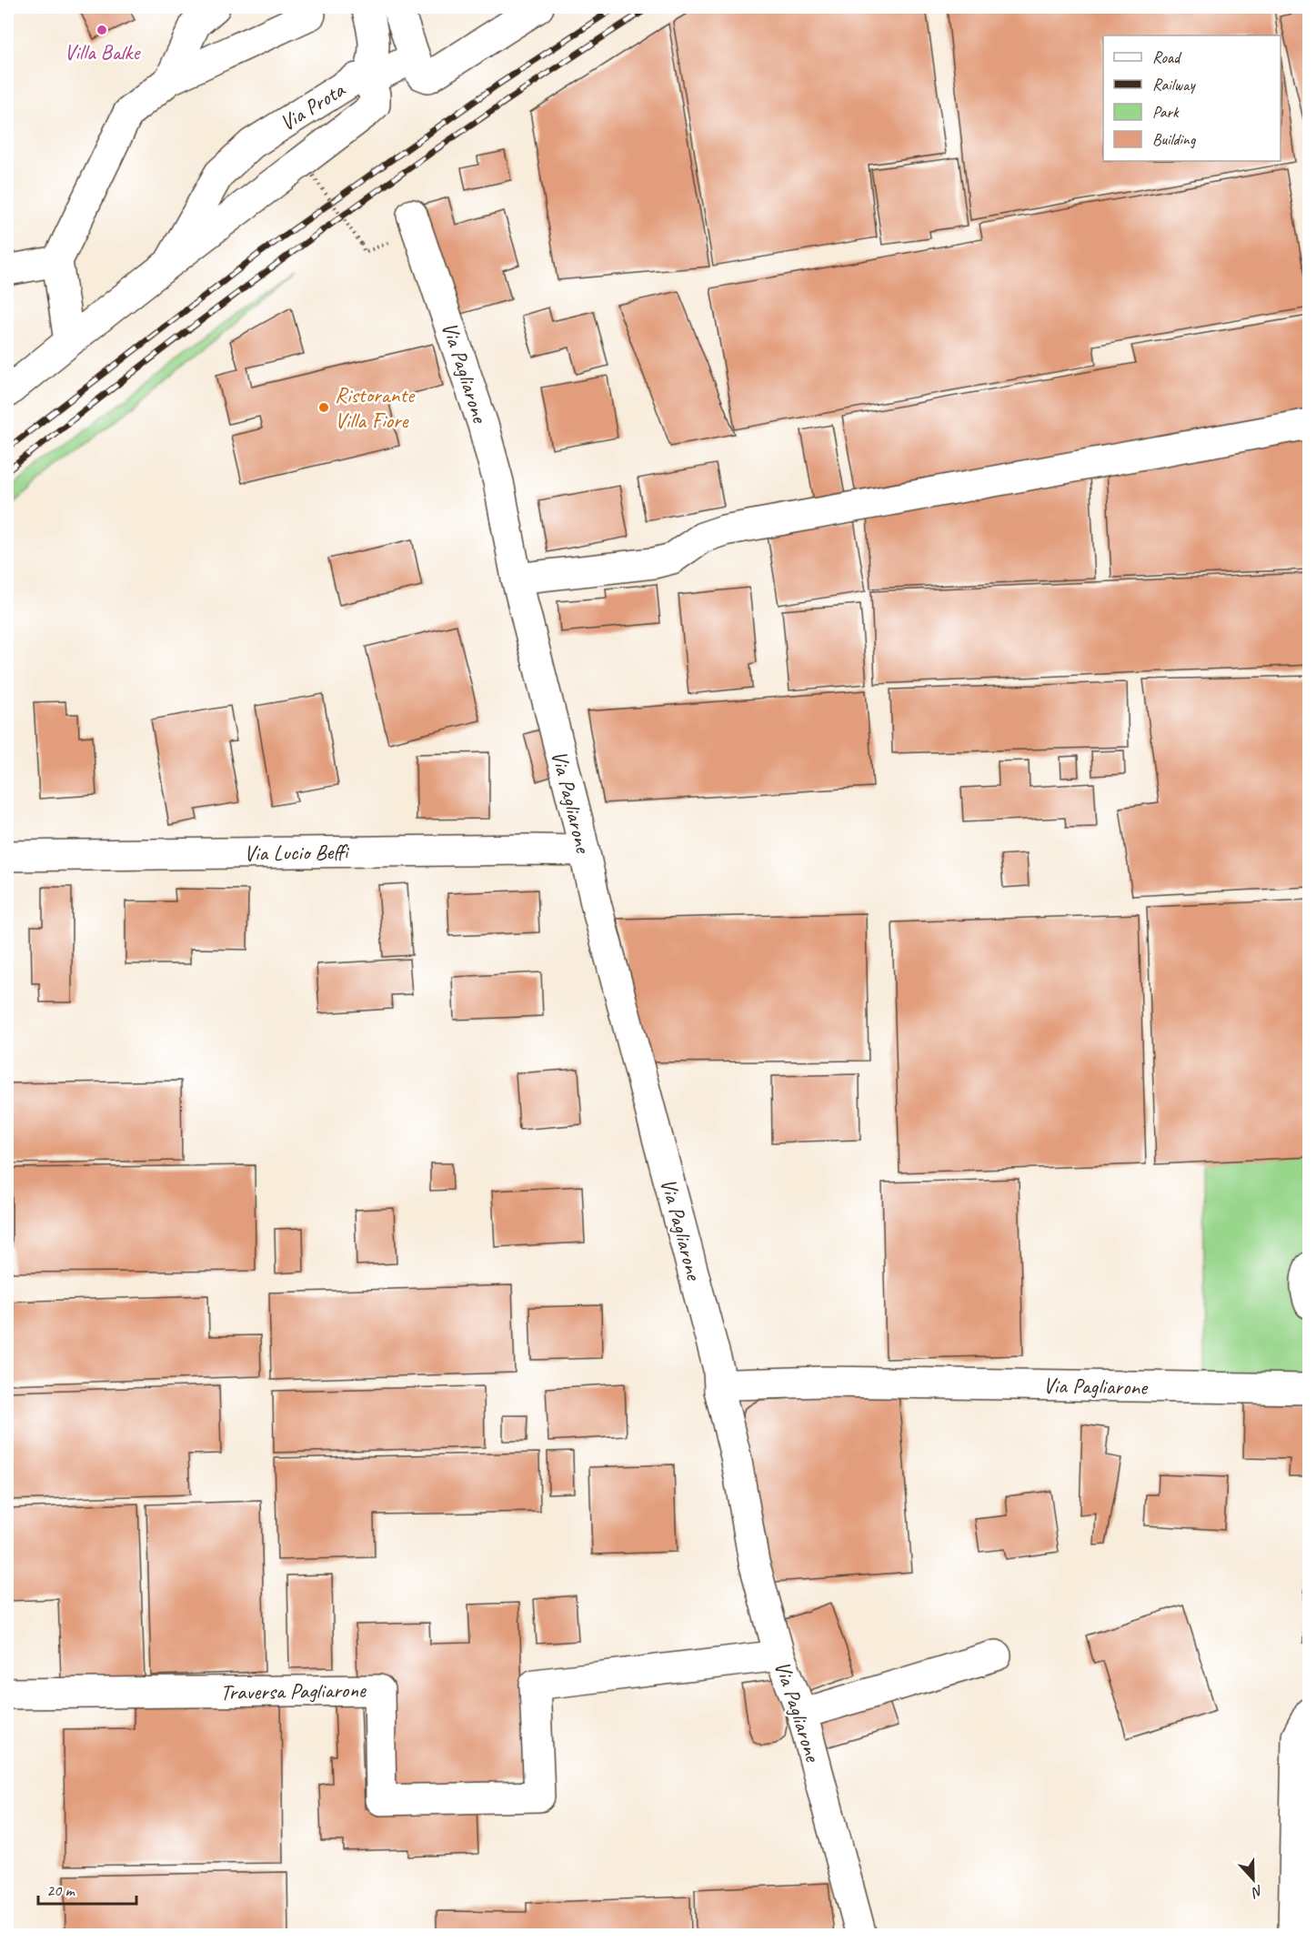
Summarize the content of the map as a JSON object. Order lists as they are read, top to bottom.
{
  "streets": {
    "street": [
      "Via Prota",
      "Via Pagliarone",
      "Via Lucio Beffi",
      "Traversa Pagliarone"
    ]
  },
  "crossings": [
    ["Via Pagliarone", "Via Lucio Beffi"],
    ["Via Pagliarone", "Traversa Pagliarone"]
  ],
  "places": ["Villa Balke", "Ristorante Villa Fiore"],
  "legend": [
    "Road",
    "Railway",
    "Park",
    "Building"
  ],
  "scale_bar": "20 m",
  "north": "bottom"
}
